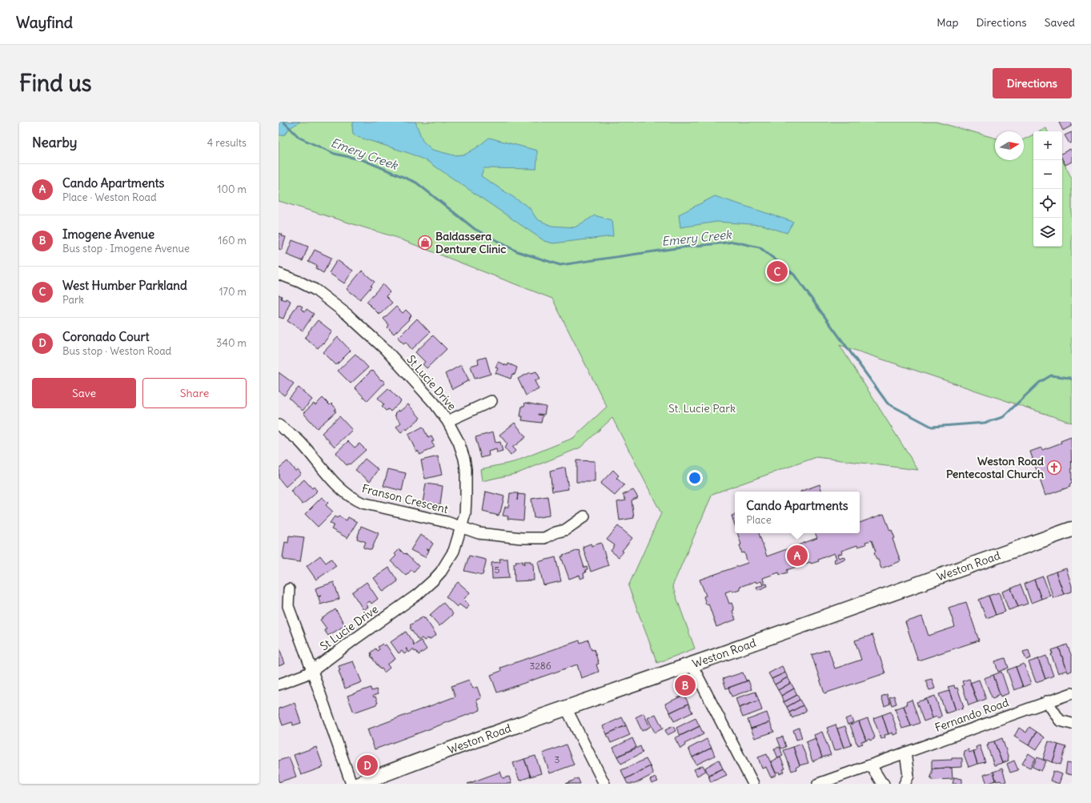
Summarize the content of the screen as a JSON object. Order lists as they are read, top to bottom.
{
  "streets": {
    "main road": ["Weston Road"],
    "street": ["St Lucie Drive", "Franson Crescent", "Fernando Road"]
  },
  "crossings": [
    ["St Lucie Drive", "Franson Crescent"]
  ],
  "water": ["Emery Creek"],
  "parks": ["St. Lucie Park"],
  "places": {
    "shop": ["Baldassera Denture Clinic"],
    "church": ["Weston Road Pentecostal Church"]
  },
  "house_numbers": ["5", "3286", "3"],
  "north": "right",
  "page": {
    "header": "Wayfind",
    "nav": ["Map", "Directions", "Saved"],
    "buttons": [
      "Directions",
      ["Save", "Share"]
    ],
    "title": "Find us",
    "heading": ["Nearby", "4 results"],
    "map_buttons": ["+", "−"],
    "list": [
      {
        "mark": "A",
        "name": "Cando Apartments",
        "note": "Place · Weston Road",
        "value": "100 m"
      },
      {
        "mark": "B",
        "name": "Imogene Avenue",
        "note": "Bus stop · Imogene Avenue",
        "value": "160 m"
      },
      {
        "mark": "C",
        "name": "West Humber Parkland",
        "note": "Park",
        "value": "170 m"
      },
      {
        "mark": "D",
        "name": "Coronado Court",
        "note": "Bus stop · Weston Road",
        "value": "340 m"
      }
    ],
    "pins": [
      "C",
      "A",
      "B",
      "D"
    ],
    "popup": ["Cando Apartments", "Place"]
  }
}
